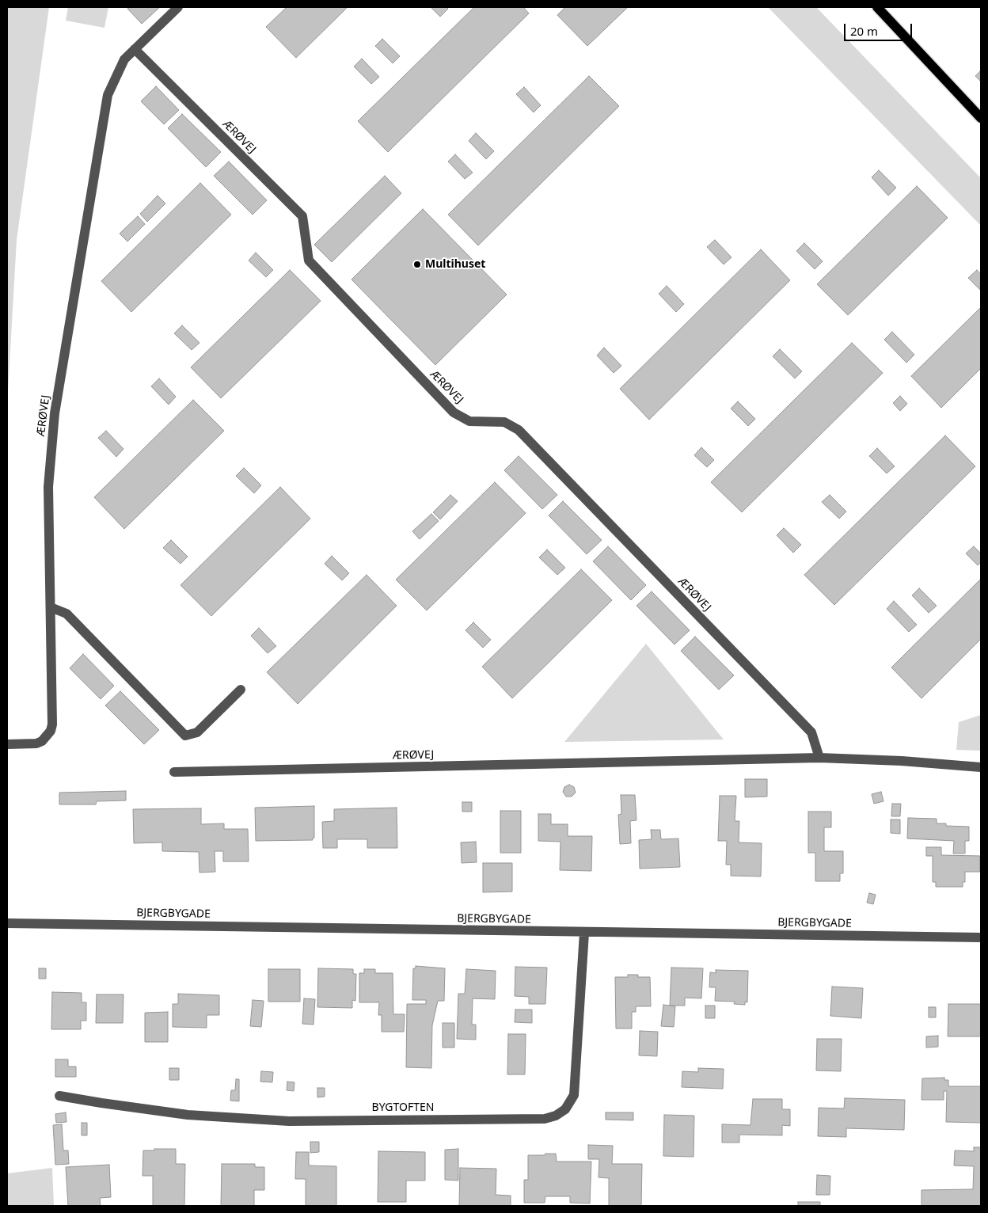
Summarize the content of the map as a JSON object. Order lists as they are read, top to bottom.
{
  "streets": {
    "street": ["ÆRØVEJ", "BJERGBYGADE", "BYGTOFTEN"]
  },
  "crossings": [
    ["BJERGBYGADE", "BYGTOFTEN"]
  ],
  "places": ["Multihuset"],
  "scale_bar": "20 m"
}
